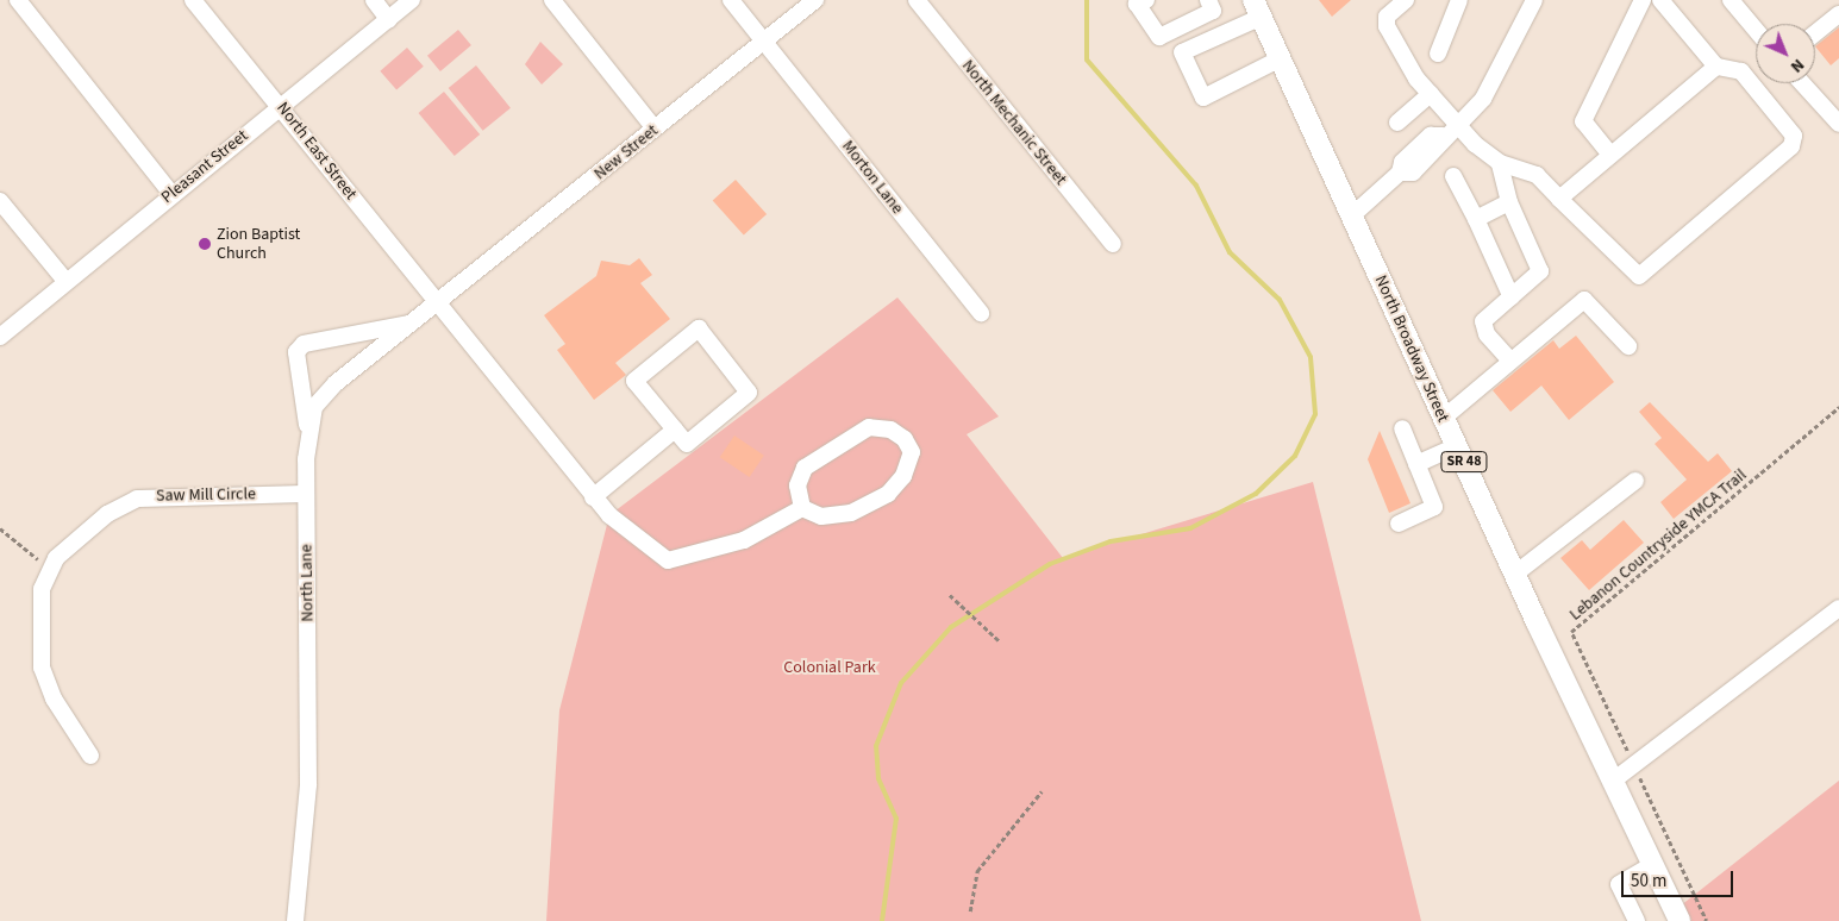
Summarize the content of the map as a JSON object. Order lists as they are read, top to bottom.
{
  "streets": {
    "main road": ["North Broadway Street", "SR 48"],
    "street": [
      "North Mechanic Street",
      "North East Street",
      "New Street",
      "Pleasant Street",
      "Morton Lane",
      "Saw Mill Circle",
      "North Lane"
    ],
    "path": ["Lebanon Countryside YMCA Trail"]
  },
  "crossings": [
    ["North East Street", "New Street"],
    ["North East Street", "Pleasant Street"],
    ["North East Street", "North Lane"],
    ["New Street", "Morton Lane"],
    ["New Street", "North Lane"],
    ["Saw Mill Circle", "North Lane"]
  ],
  "parks": ["Colonial Park"],
  "places": ["Zion Baptist Church"],
  "scale_bar": "50 m",
  "north": "bottom right"
}
